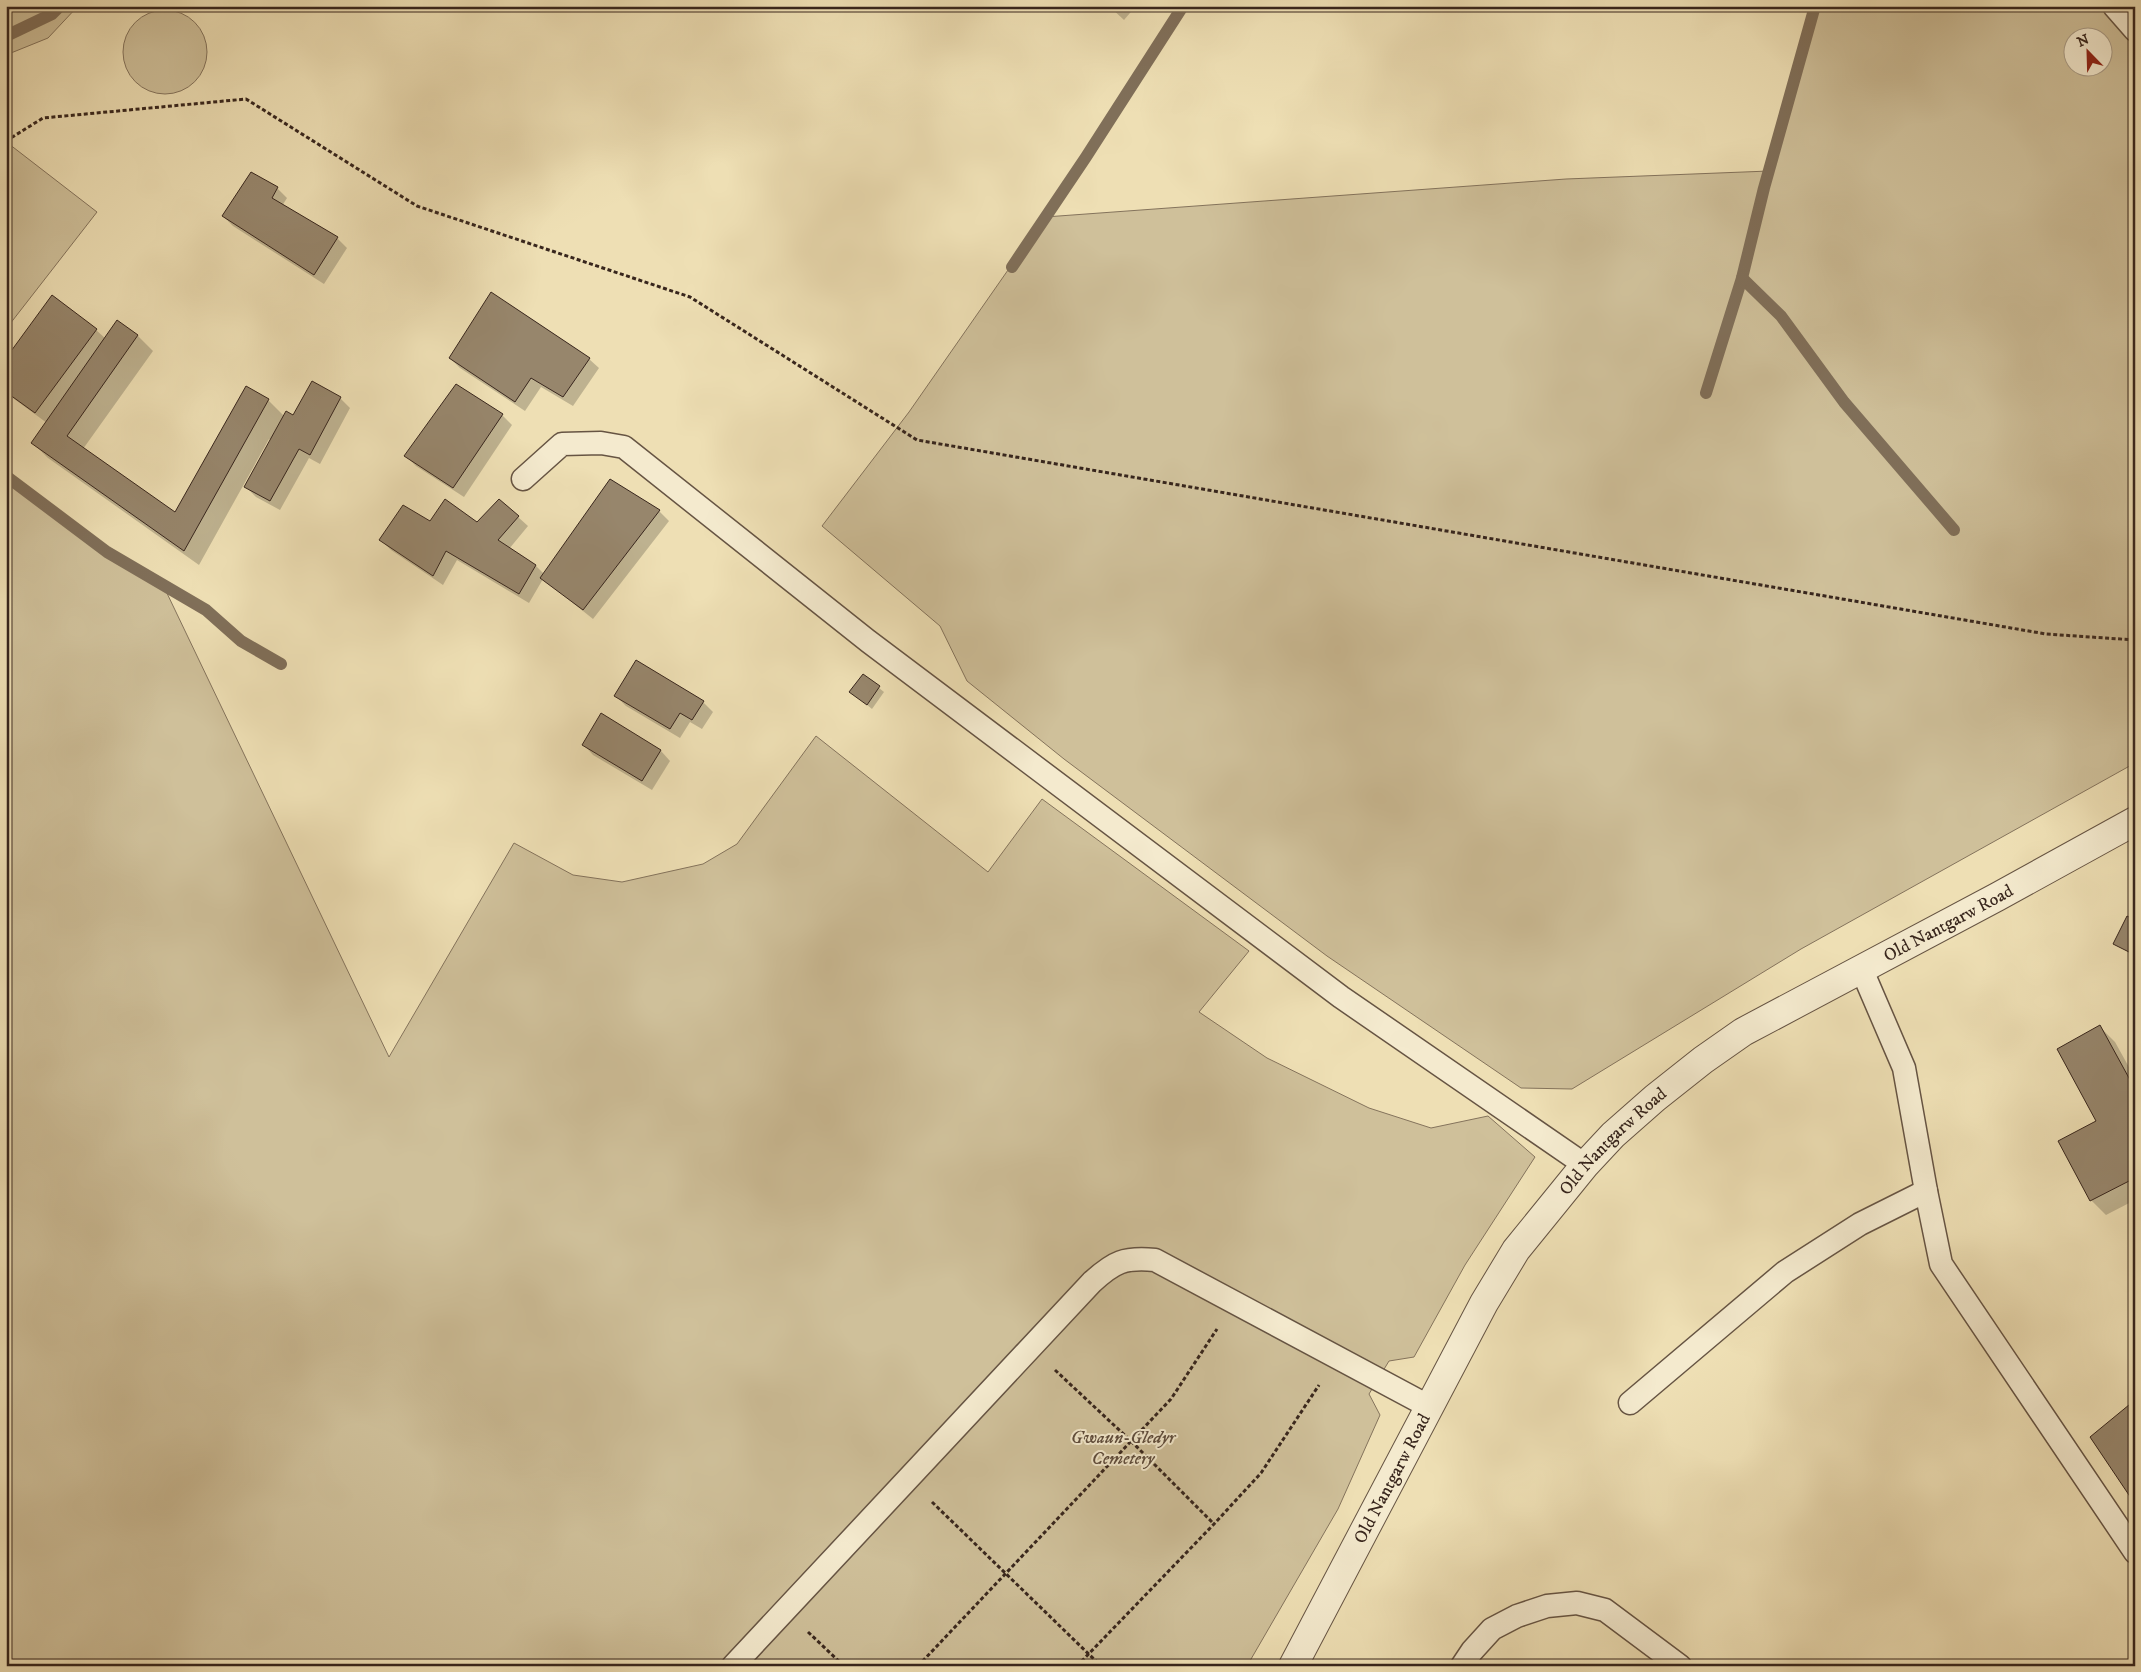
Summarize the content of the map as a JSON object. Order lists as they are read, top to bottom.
{
  "streets": {
    "street": ["Old Nantgarw Road"]
  },
  "parks": ["Gwaun-Gledyr Cemetery"],
  "north": "top left"
}
